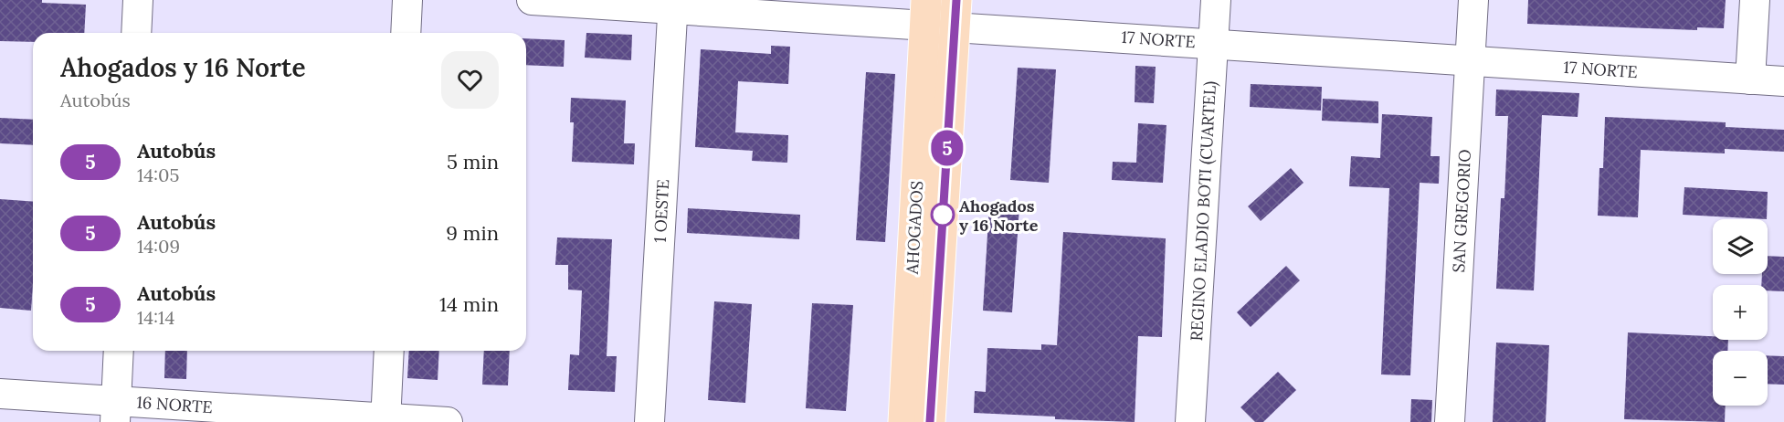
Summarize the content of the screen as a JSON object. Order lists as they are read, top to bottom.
{
  "streets": {
    "main road": ["AHOGADOS"],
    "street": [
      "17 NORTE",
      "1 OESTE",
      "REGINO ELADIO BOTI (CUARTEL)",
      "SAN GREGORIO",
      "16 NORTE"
    ]
  },
  "crossings": [
    ["17 NORTE", "1 OESTE"],
    ["17 NORTE", "REGINO ELADIO BOTI (CUARTEL)"],
    ["17 NORTE", "SAN GREGORIO"],
    ["17 NORTE", "AHOGADOS"]
  ],
  "places": ["Ahogados y 16 Norte"],
  "lines": ["bus line 5"],
  "page": {
    "on_map": "5",
    "heading": ["Ahogados y 16 Norte", "Autobús"],
    "list": [
      {
        "mark": "5",
        "name": "Autobús",
        "note": "14:05",
        "value": "5 min"
      },
      {
        "mark": "5",
        "name": "Autobús",
        "note": "14:09",
        "value": "9 min"
      },
      {
        "mark": "5",
        "name": "Autobús",
        "note": "14:14",
        "value": "14 min"
      }
    ],
    "map_buttons": ["+", "−"]
  }
}
